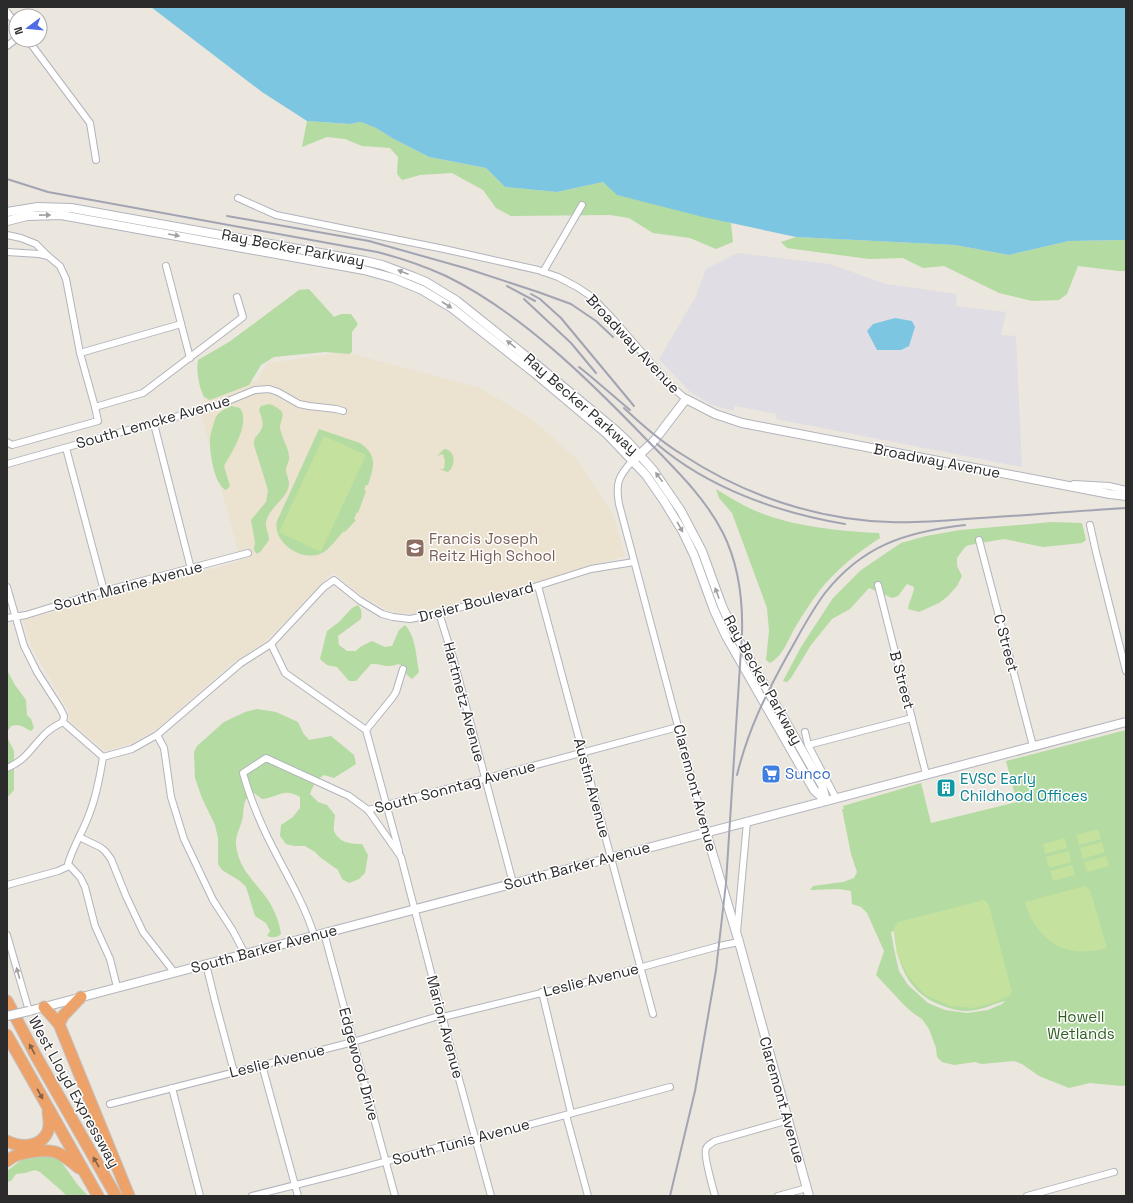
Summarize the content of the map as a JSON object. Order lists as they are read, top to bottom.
{
  "streets": {
    "highway": ["West Lloyd Expressway"],
    "main road": [
      "Ray Becker Parkway",
      "Broadway Avenue",
      "Claremont Avenue",
      "South Barker Avenue"
    ],
    "street": [
      "South Lemcke Avenue",
      "South Marine Avenue",
      "Dreier Boulevard",
      "C Street",
      "B Street",
      "Hartmetz Avenue",
      "South Sonntag Avenue",
      "Austin Avenue",
      "Leslie Avenue",
      "Marion Avenue",
      "Edgewood Drive",
      "South Tunis Avenue"
    ]
  },
  "crossings": [
    ["Ray Becker Parkway", "Claremont Avenue"],
    ["Ray Becker Parkway", "South Barker Avenue"],
    ["Broadway Avenue", "Claremont Avenue"],
    ["Dreier Boulevard", "Hartmetz Avenue"],
    ["Dreier Boulevard", "Austin Avenue"],
    ["Dreier Boulevard", "Claremont Avenue"],
    ["C Street", "South Barker Avenue"],
    ["B Street", "South Barker Avenue"],
    ["Hartmetz Avenue", "South Sonntag Avenue"],
    ["Hartmetz Avenue", "South Barker Avenue"],
    ["South Sonntag Avenue", "Austin Avenue"],
    ["South Sonntag Avenue", "Claremont Avenue"],
    ["South Sonntag Avenue", "South Barker Avenue"],
    ["South Sonntag Avenue", "Marion Avenue"],
    ["Austin Avenue", "South Barker Avenue"],
    ["Austin Avenue", "Leslie Avenue"],
    ["Claremont Avenue", "South Barker Avenue"],
    ["Claremont Avenue", "Leslie Avenue"],
    ["South Barker Avenue", "Marion Avenue"],
    ["South Barker Avenue", "Edgewood Drive"],
    ["Leslie Avenue", "Marion Avenue"],
    ["Leslie Avenue", "Edgewood Drive"],
    ["Marion Avenue", "South Tunis Avenue"],
    ["Edgewood Drive", "South Tunis Avenue"]
  ],
  "parks": ["Howell Wetlands"],
  "places": {
    "school or university": ["Francis Joseph Reitz High School"],
    "supermarket": ["Sunco"],
    "building": ["EVSC Early Childhood Offices"]
  },
  "north": "left"
}
